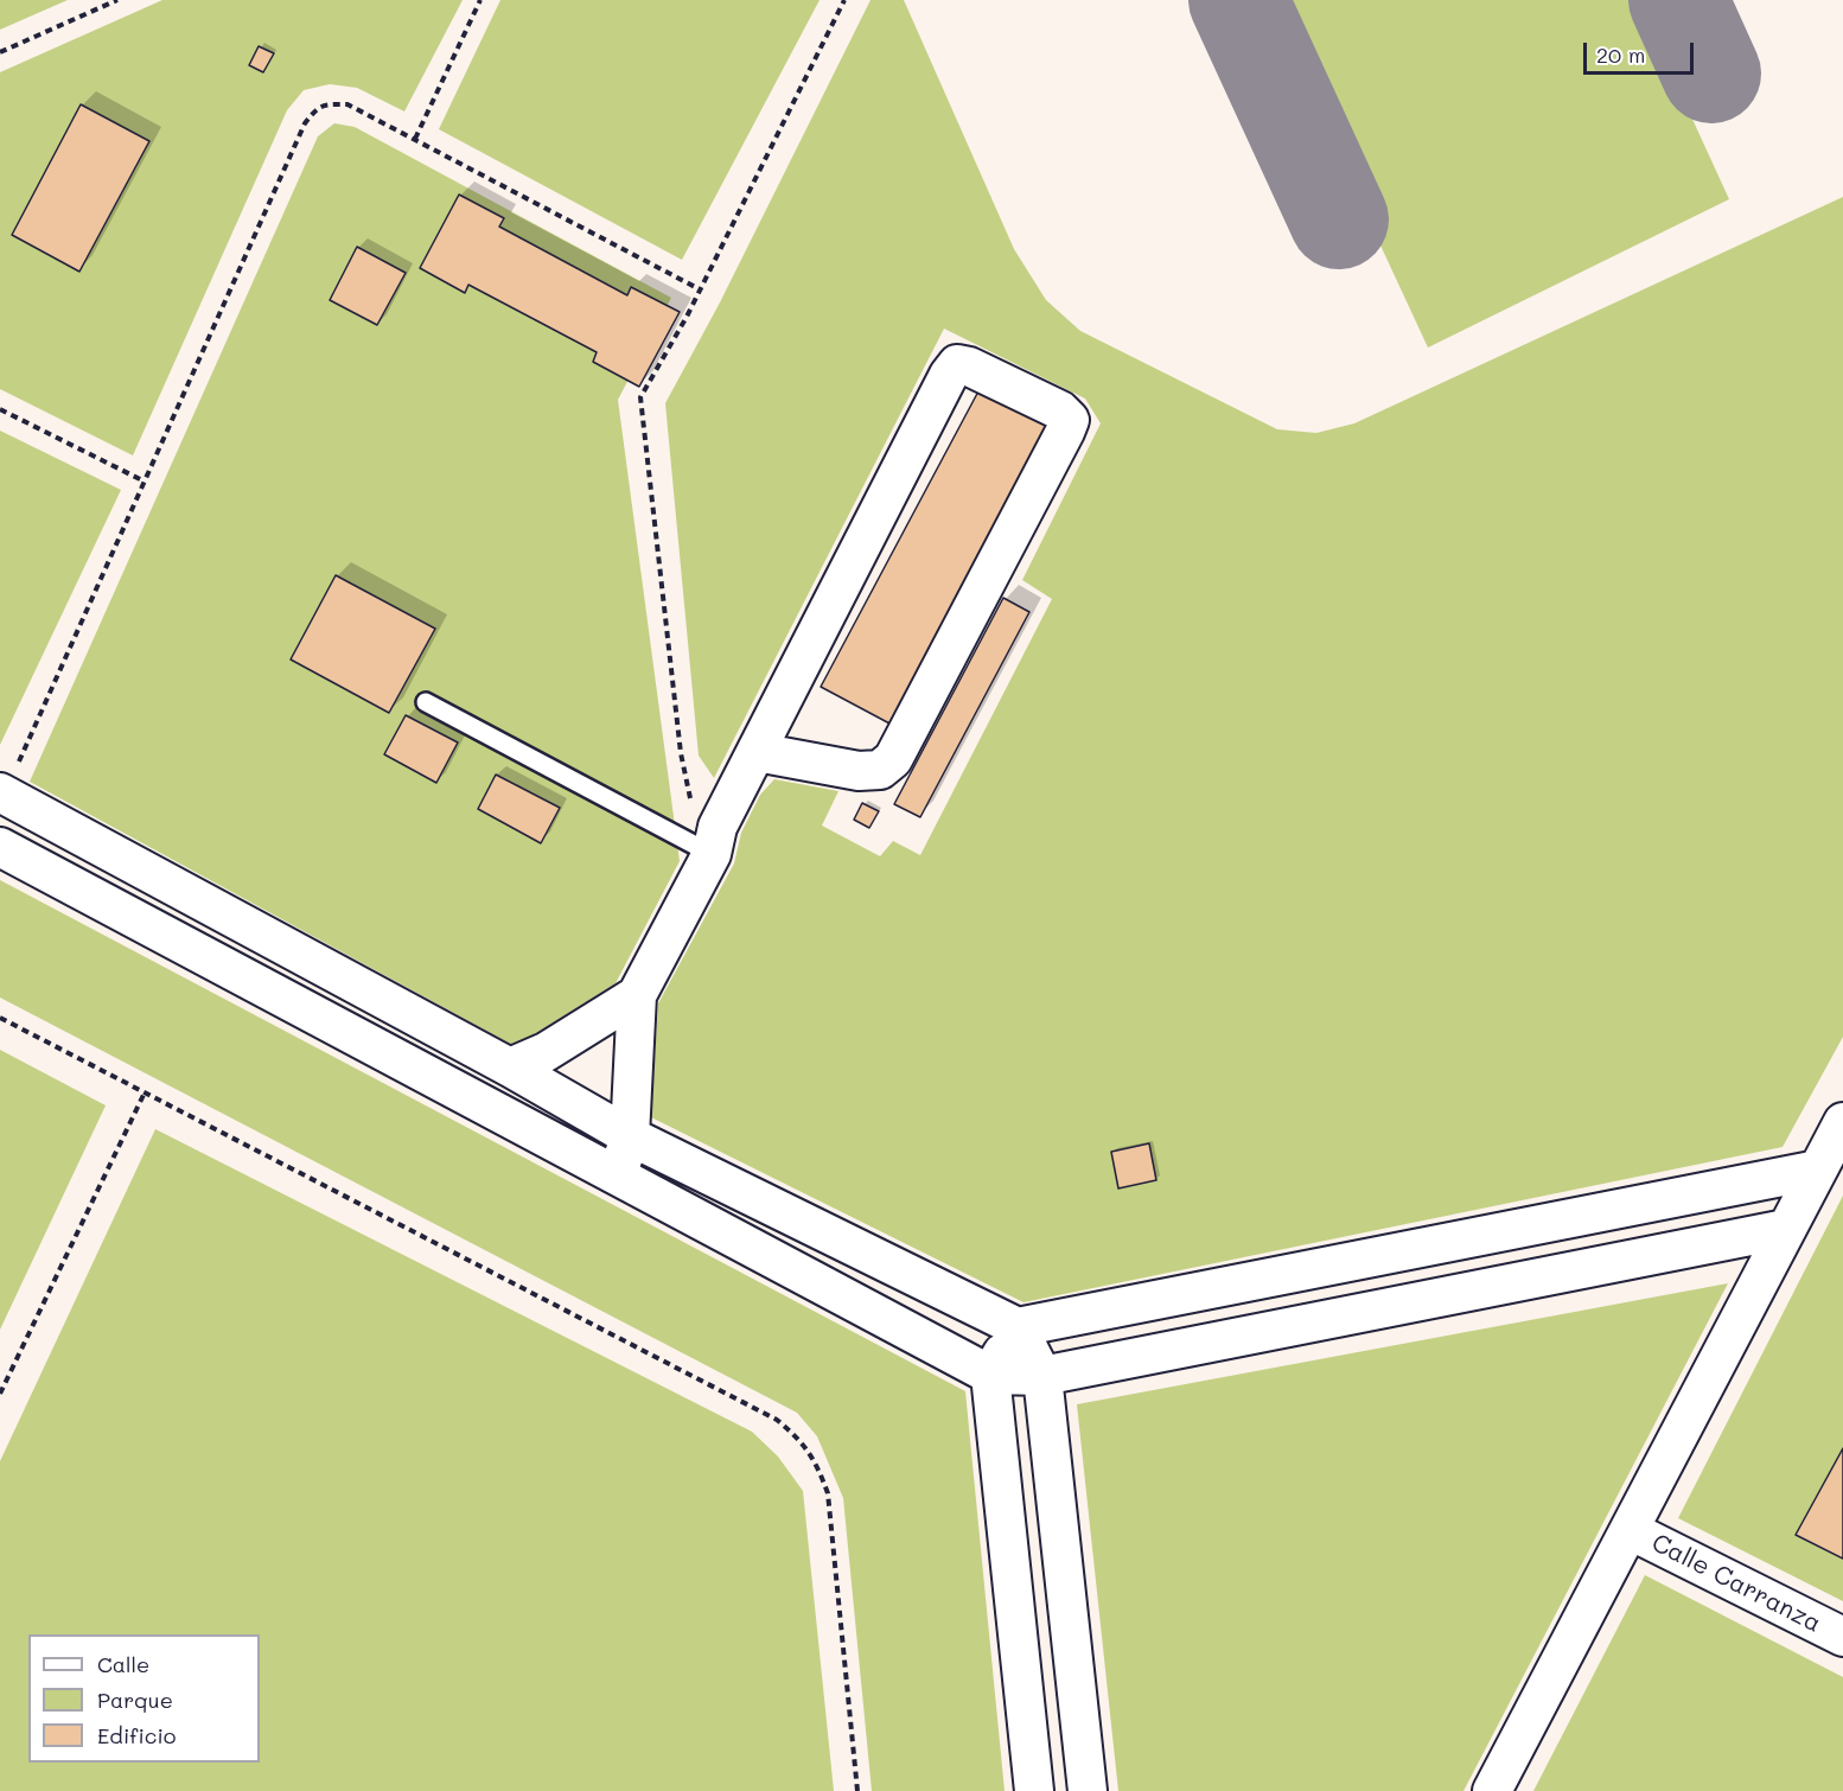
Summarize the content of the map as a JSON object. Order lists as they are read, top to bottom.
{
  "streets": {
    "street": ["Calle Carranza"]
  },
  "legend": ["Calle", "Parque", "Edificio"],
  "scale_bar": "20 m"
}
